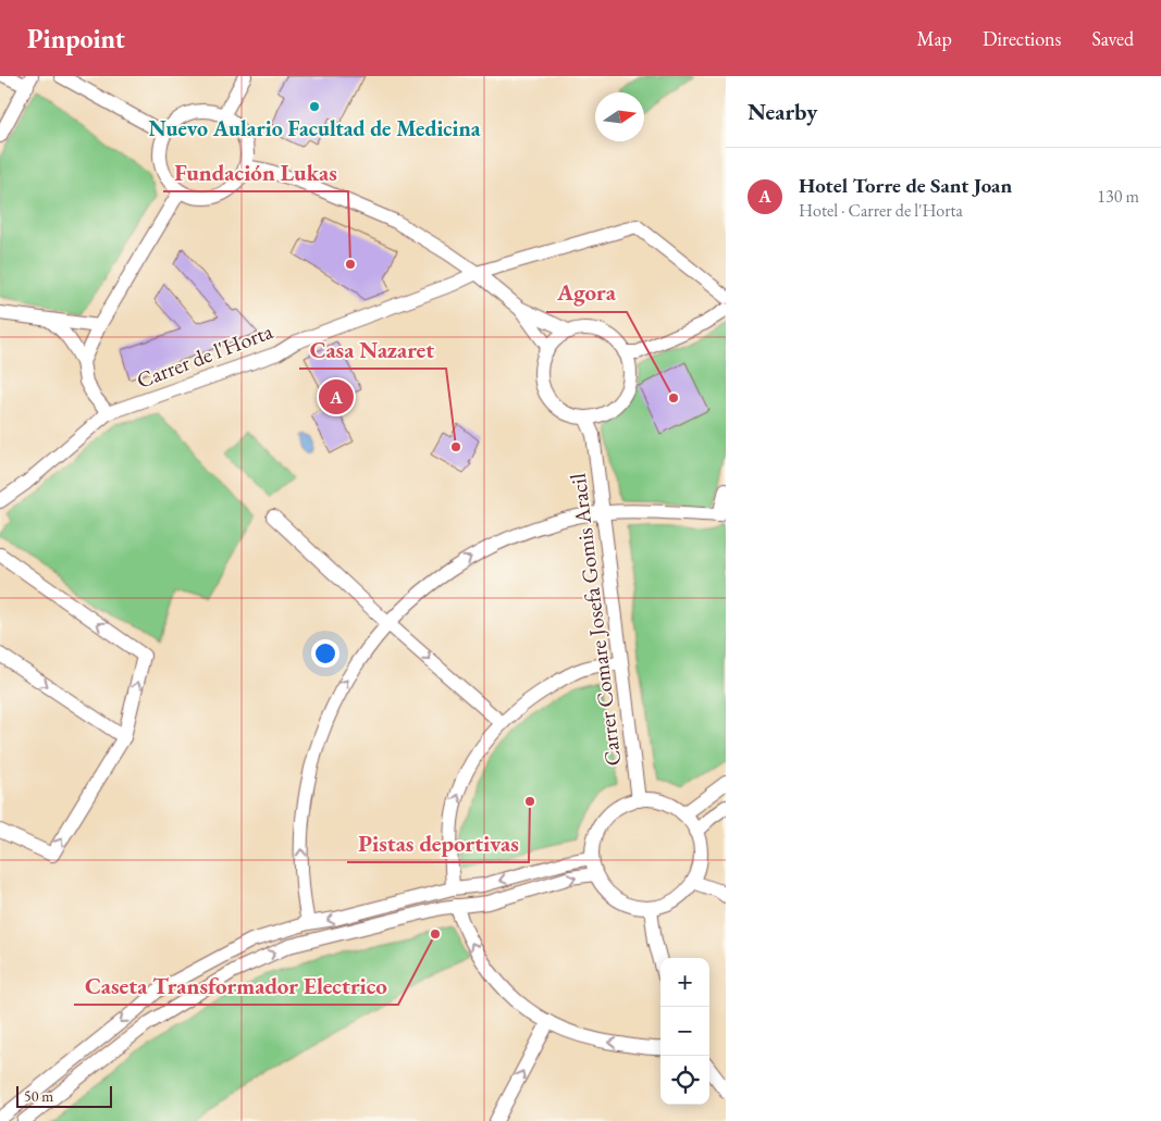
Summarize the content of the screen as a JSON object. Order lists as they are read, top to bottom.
{
  "streets": {
    "street": ["Carrer de l'Horta", "Carrer Comare Josefa Gomis Aracil"]
  },
  "places": [
    "Nuevo Aulario Facultad de Medicina",
    "Fundación Lukas",
    "Agora",
    "Casa Nazaret",
    "Pistas deportivas",
    "Caseta Transformador Electrico"
  ],
  "scale_bar": "50 m",
  "north": "right",
  "page": {
    "header": "Pinpoint",
    "nav": ["Map", "Directions", "Saved"],
    "heading": "Nearby",
    "list": [
      {
        "mark": "A",
        "name": "Hotel Torre de Sant Joan",
        "note": "Hotel · Carrer de l'Horta",
        "value": "130 m"
      }
    ],
    "pins": "A",
    "map_buttons": ["+", "−"],
    "scale": "50 m"
  }
}
